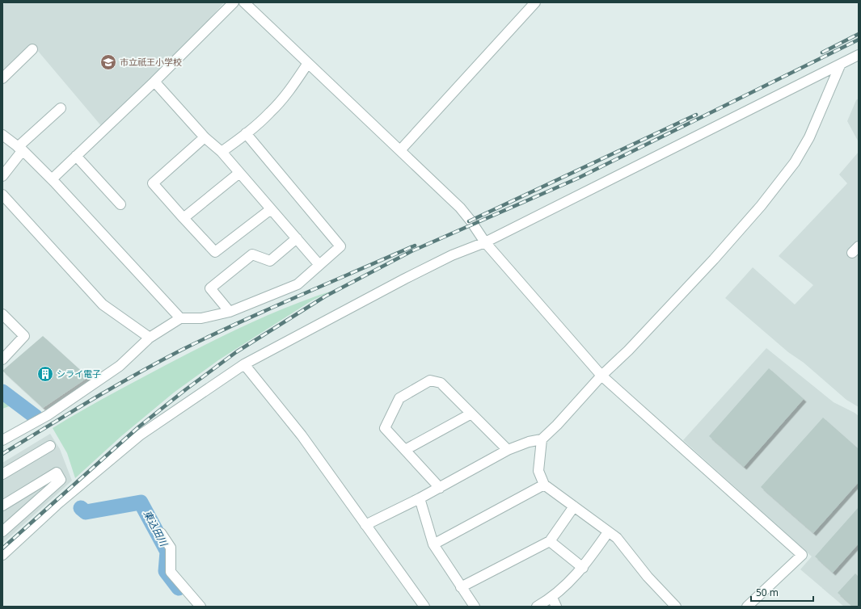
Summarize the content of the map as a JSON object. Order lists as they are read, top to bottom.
{
  "water": ["東込田川"],
  "places": {
    "school or university": ["市立祇王小学校"],
    "building": ["シライ電子"]
  },
  "scale_bar": "50 m"
}
